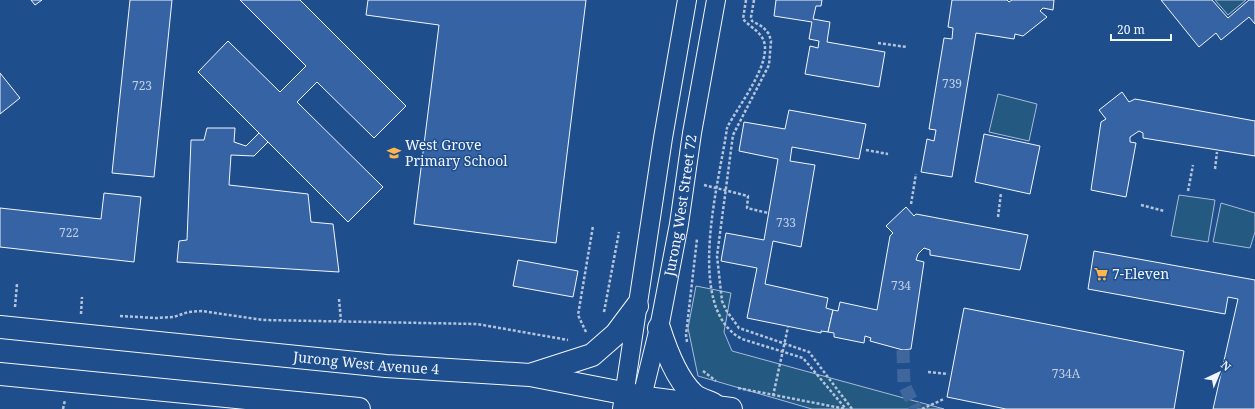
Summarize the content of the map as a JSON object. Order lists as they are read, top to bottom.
{
  "streets": {
    "main road": ["Jurong West Avenue 4"],
    "street": ["Jurong West Street 72"]
  },
  "crossings": [
    ["Jurong West Street 72", "Jurong West Avenue 4"]
  ],
  "places": {
    "school or university": ["West Grove Primary School"],
    "supermarket": ["7-Eleven"]
  },
  "house_numbers": [
    "739",
    "723",
    "733",
    "722",
    "734",
    "734A"
  ],
  "scale_bar": "20 m",
  "north": "top right"
}
